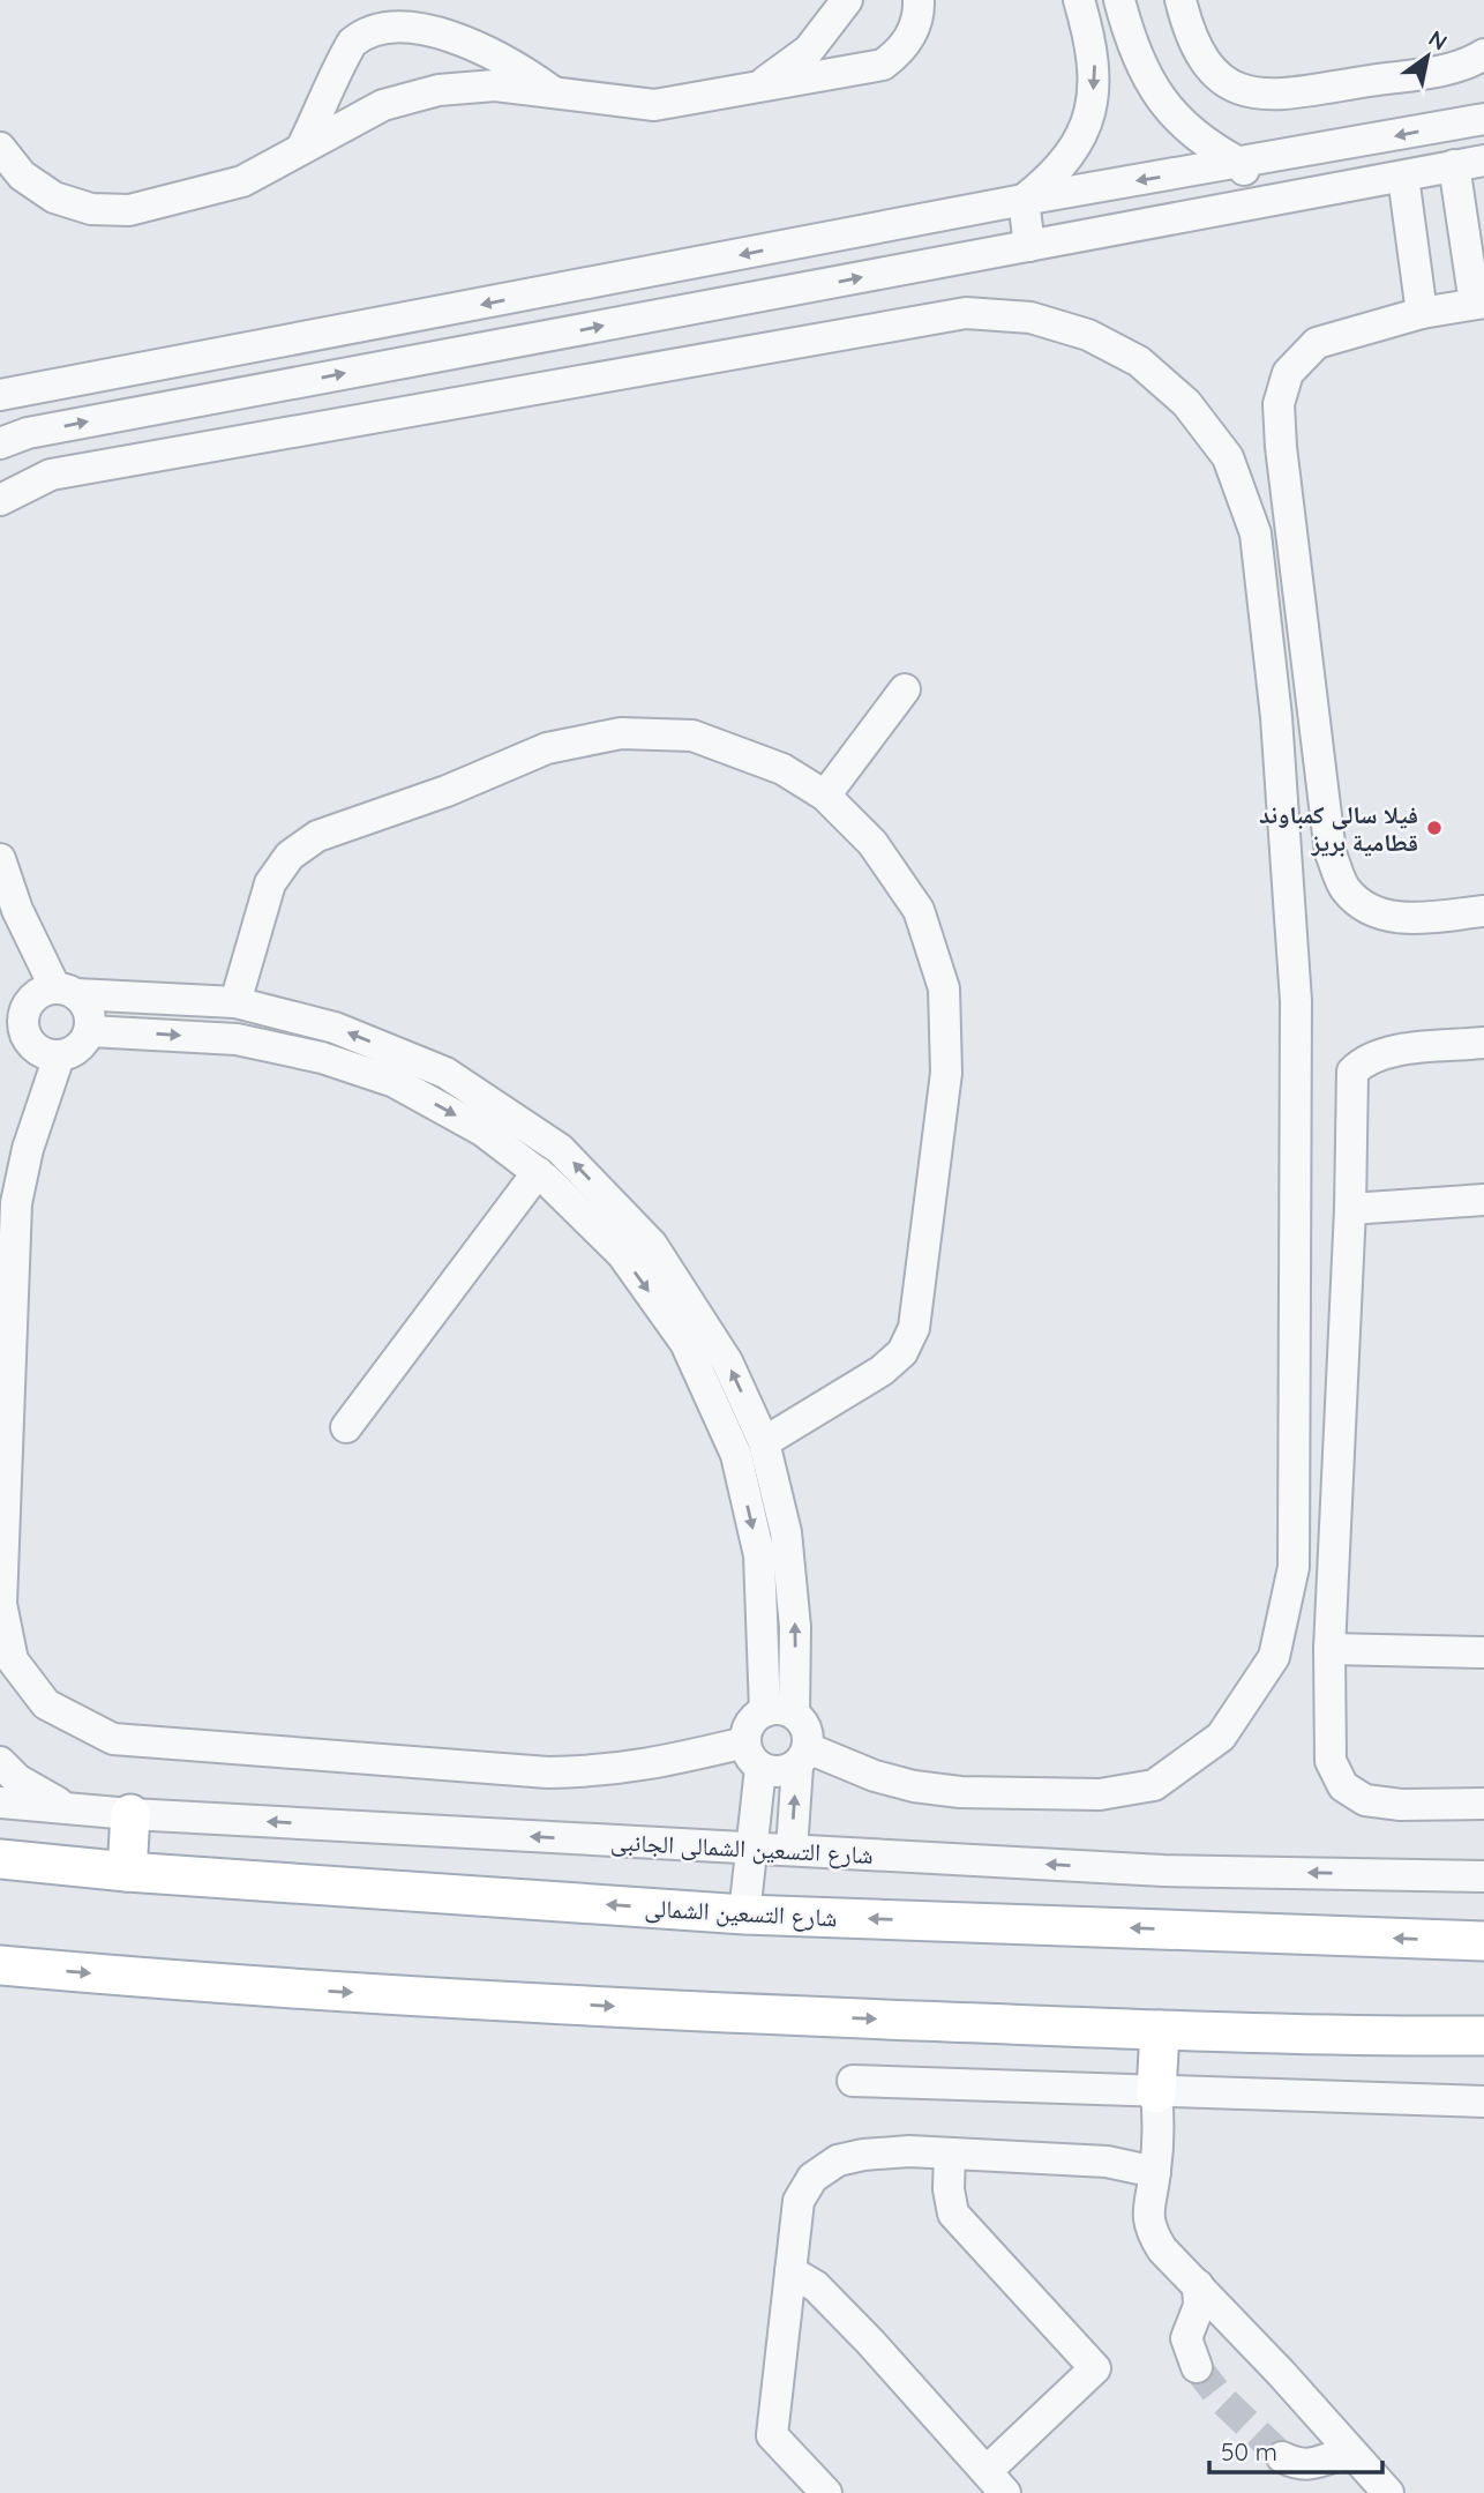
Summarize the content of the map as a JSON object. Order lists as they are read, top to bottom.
{
  "streets": {
    "main road": ["شارع التسعين الشمالى"],
    "street": ["شارع التسعين الشمالى الجانبى"]
  },
  "places": ["فيلا سالى كمباوند قطامية بريز"],
  "scale_bar": "50 m",
  "north": "top right"
}
